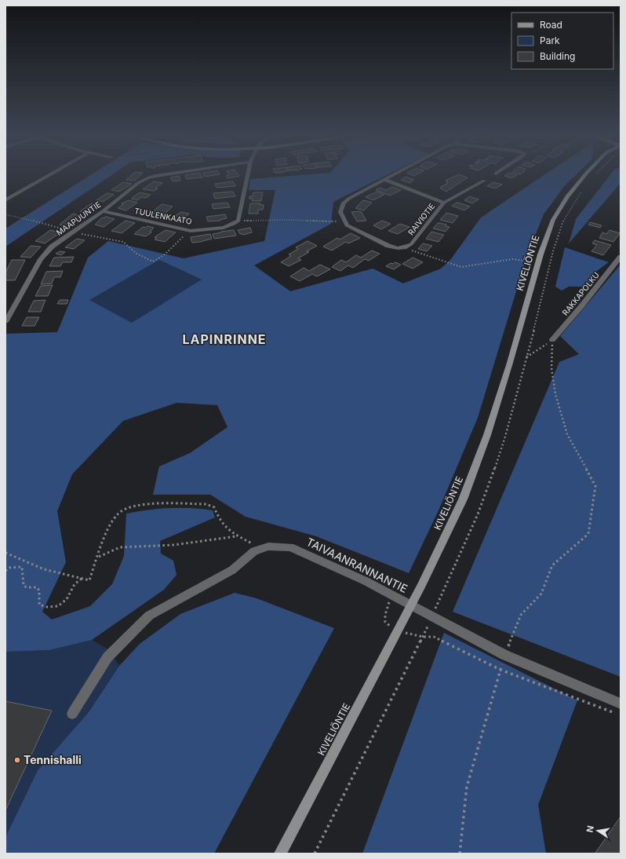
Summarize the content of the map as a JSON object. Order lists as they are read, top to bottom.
{
  "streets": {
    "street": [
      "TUULENKAATO",
      "MAAPUUNTIE",
      "RAIVIOTIE",
      "KIVELIÖNTIE",
      "RAKKAPOLKU",
      "TAIVAANRANNANTIE"
    ]
  },
  "crossings": [
    ["TUULENKAATO", "MAAPUUNTIE"],
    ["KIVELIÖNTIE", "TAIVAANRANNANTIE"]
  ],
  "districts": ["LAPINRINNE"],
  "places": ["Tennishalli"],
  "legend": ["Road", "Park", "Building"],
  "north": "left"
}
